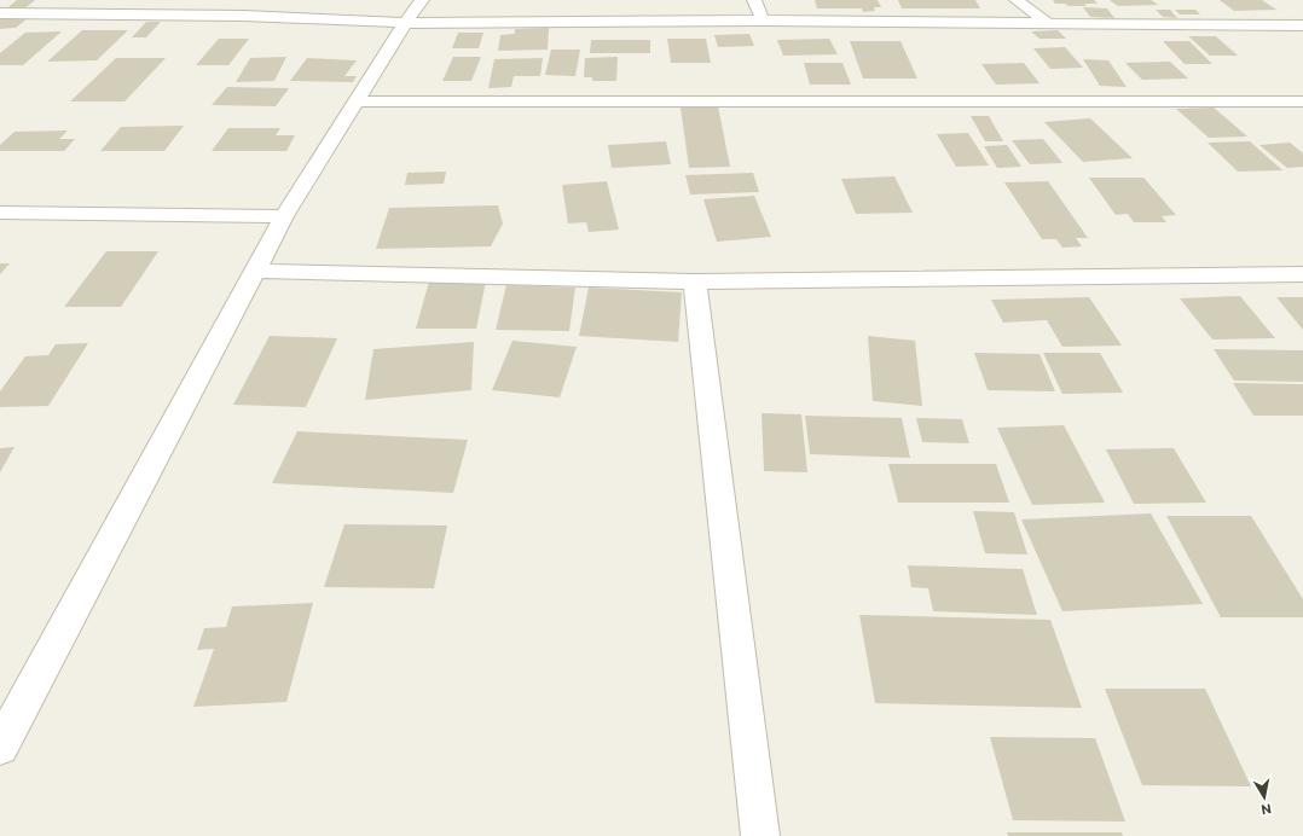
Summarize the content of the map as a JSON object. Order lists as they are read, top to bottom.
{
  "north": "bottom"
}
